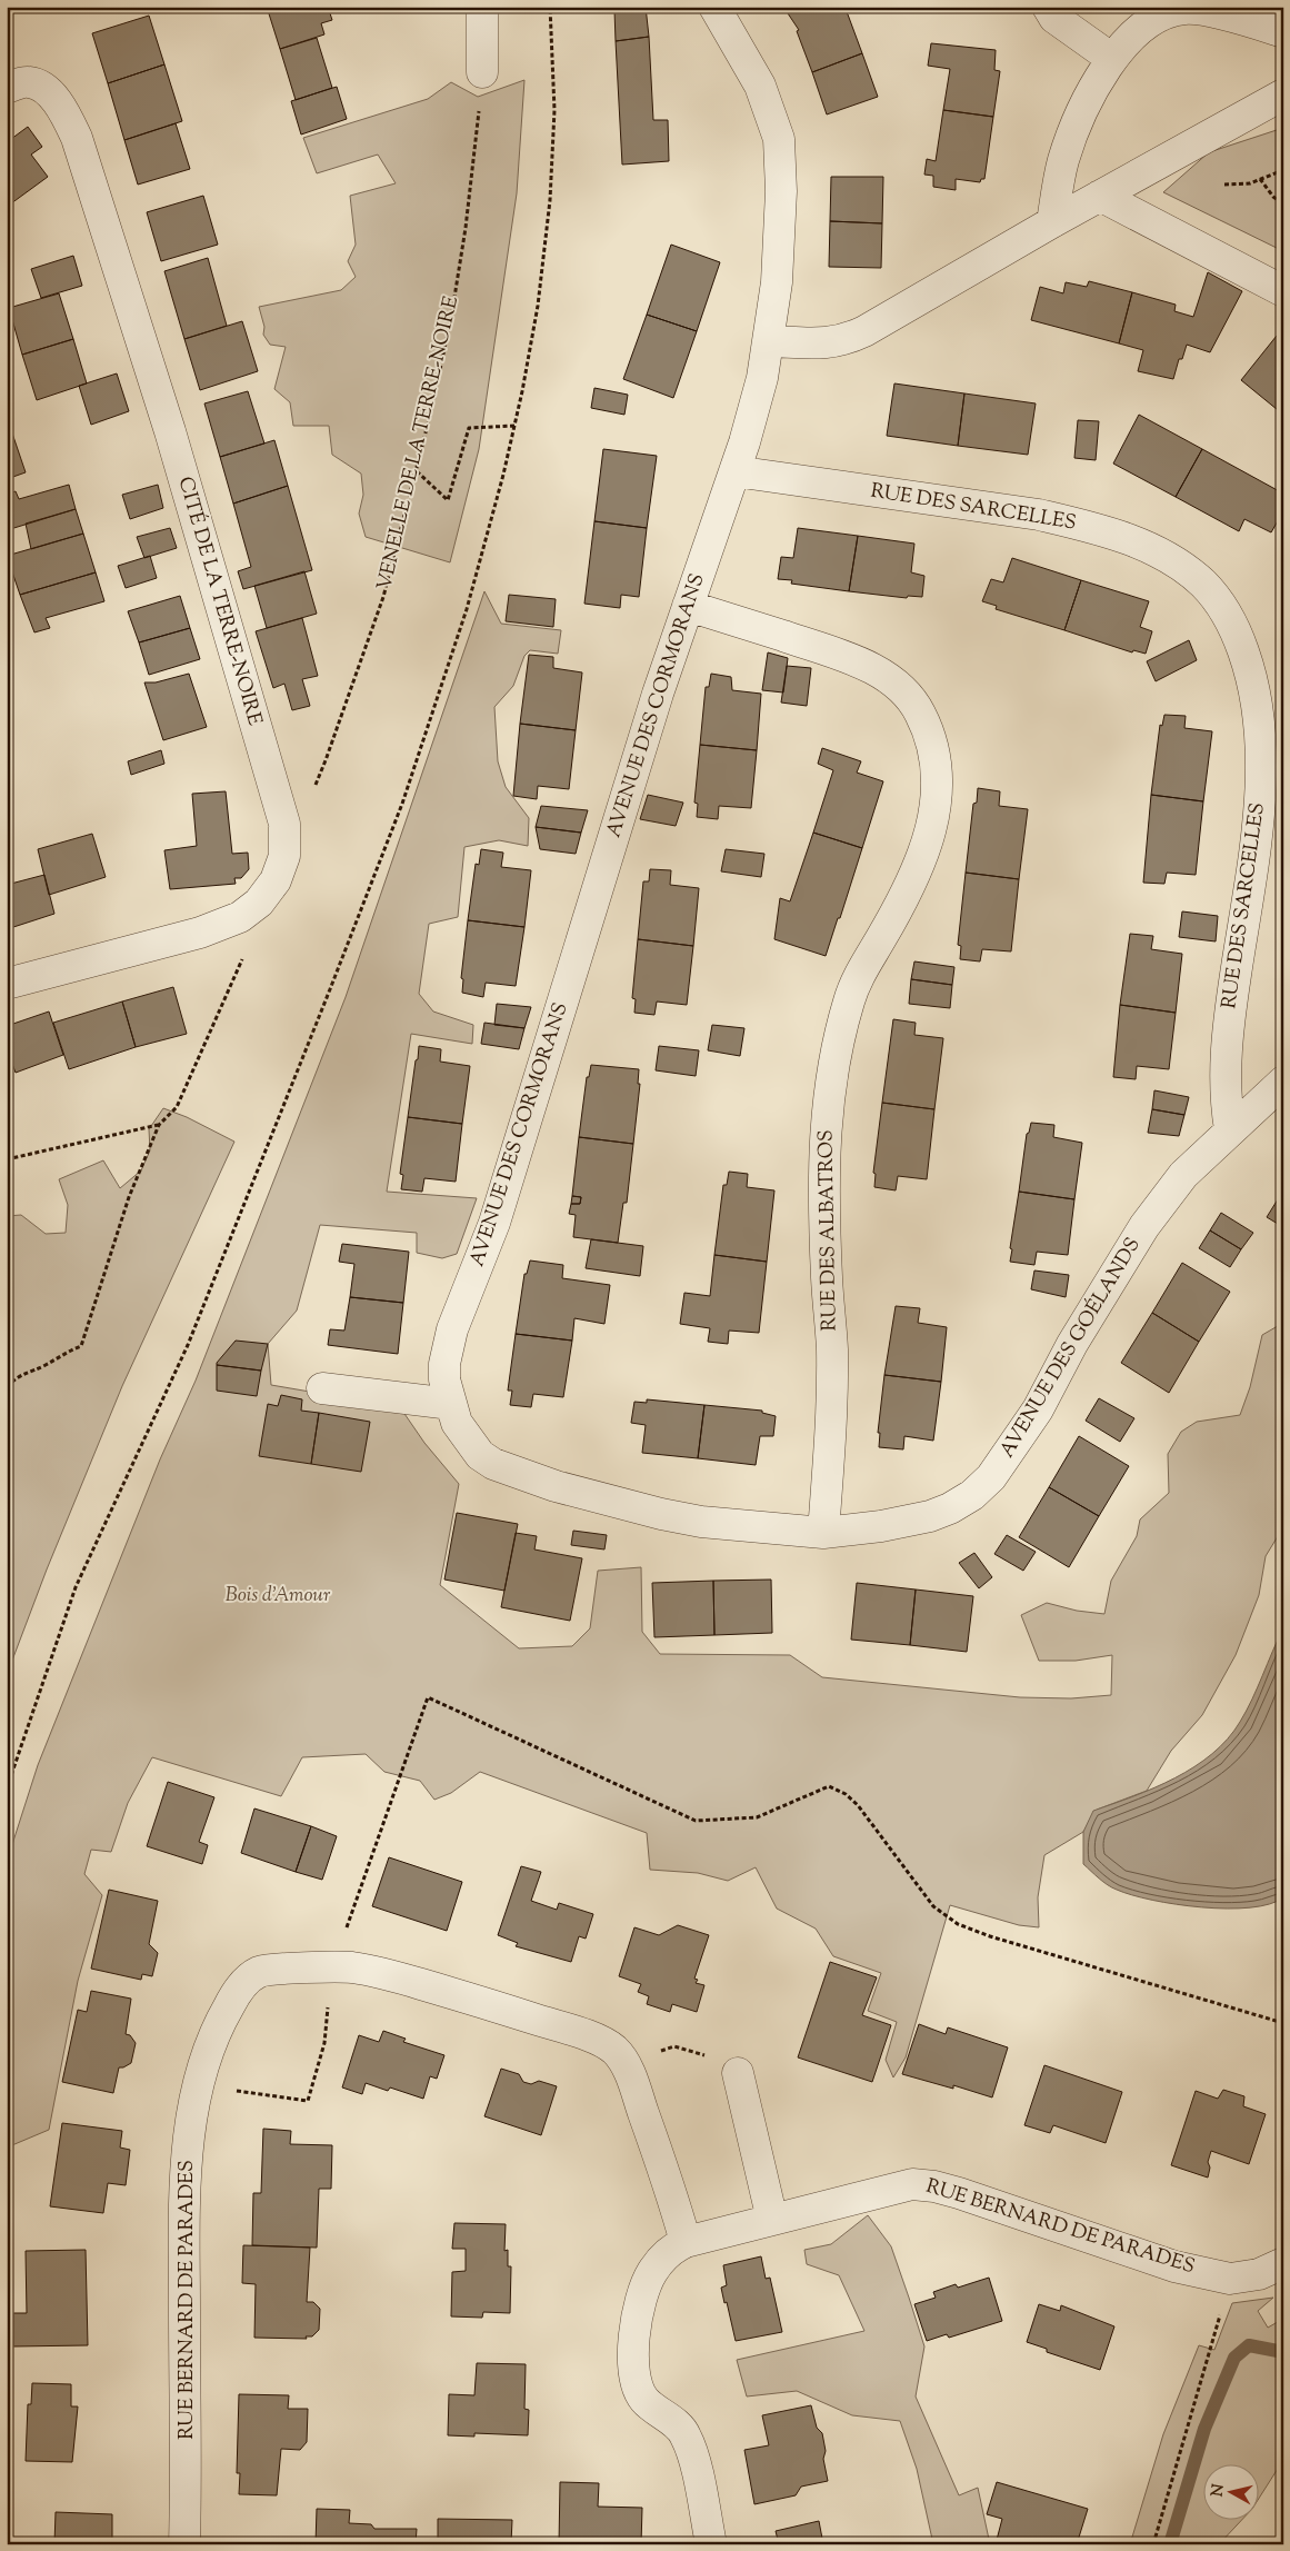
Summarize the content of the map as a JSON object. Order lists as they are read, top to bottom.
{
  "streets": {
    "street": [
      "RUE DES SARCELLES",
      "CITÉ DE LA TERRE-NOIRE",
      "AVENUE DES CORMORANS",
      "RUE DES ALBATROS",
      "AVENUE DES GOÉLANDS",
      "RUE BERNARD DE PARADES"
    ],
    "path": ["VENELLE DE LA TERRE-NOIRE"]
  },
  "crossings": [
    ["VENELLE DE LA TERRE-NOIRE", "CITÉ DE LA TERRE-NOIRE"],
    ["RUE DES SARCELLES", "AVENUE DES CORMORANS"],
    ["RUE DES SARCELLES", "AVENUE DES GOÉLANDS"],
    ["AVENUE DES CORMORANS", "RUE DES ALBATROS"],
    ["AVENUE DES CORMORANS", "AVENUE DES GOÉLANDS"],
    ["RUE DES ALBATROS", "AVENUE DES GOÉLANDS"]
  ],
  "parks": ["Bois d'Amour"],
  "north": "left"
}
